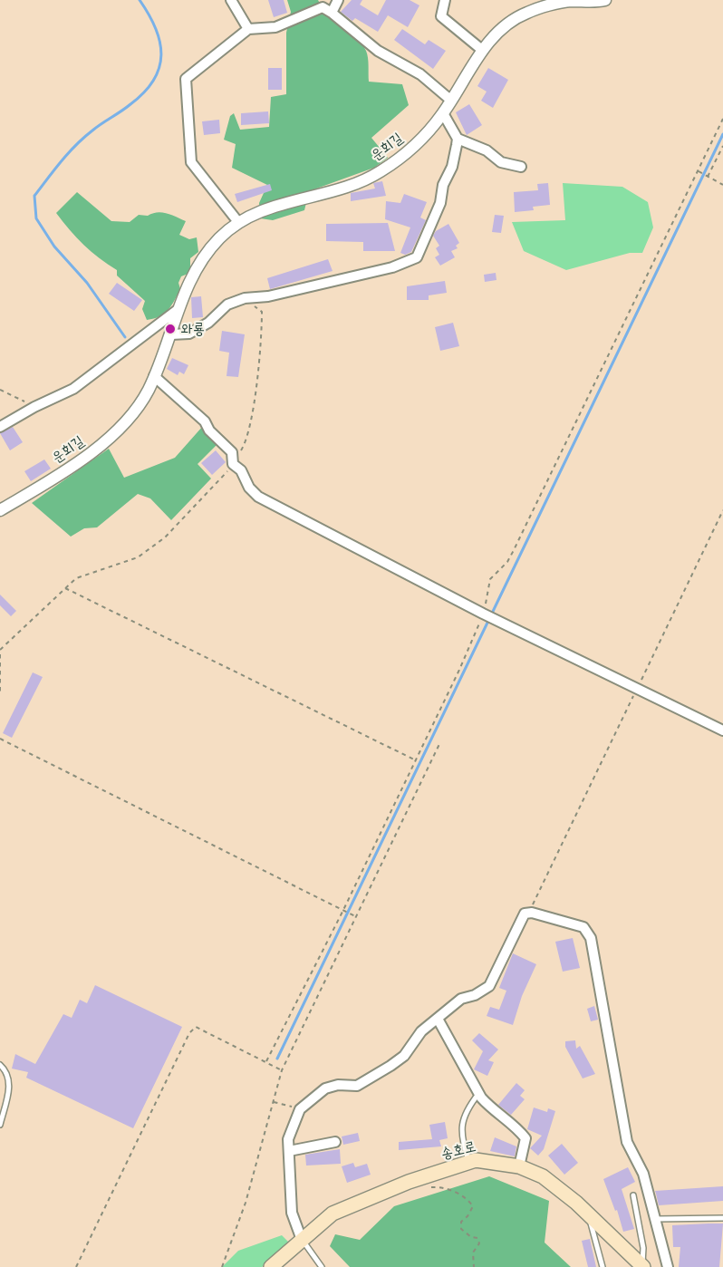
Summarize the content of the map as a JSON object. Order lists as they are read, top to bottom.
{
  "streets": {
    "main road": ["송호로"],
    "street": ["운회길"]
  },
  "places": ["와룡"]
}
